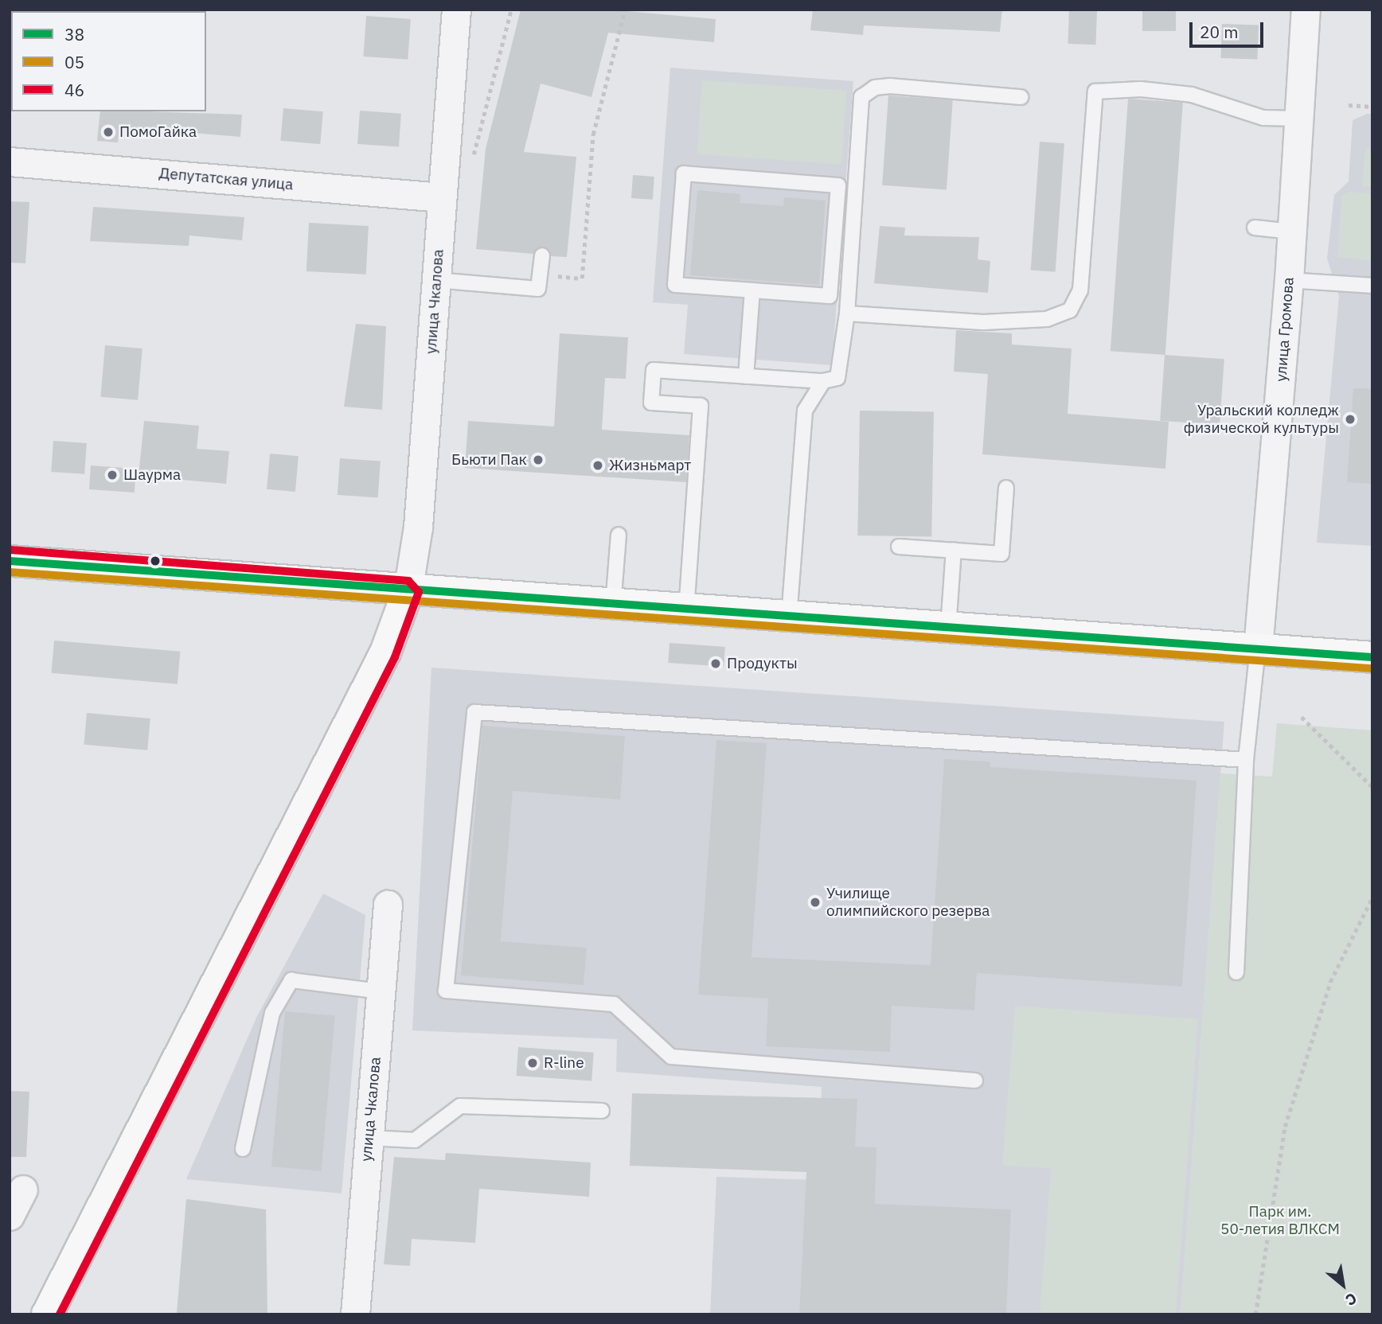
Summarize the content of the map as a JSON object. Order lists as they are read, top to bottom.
{
  "streets": {
    "street": ["Депутатская улица", "улица Чкалова", "улица Громова"]
  },
  "crossings": [
    ["Депутатская улица", "улица Чкалова"]
  ],
  "parks": ["Парк им. 50-летия ВЛКСМ"],
  "places": [
    "ПомоГайка",
    "Уральский колледж физической культуры",
    "Бьюти Пак",
    "Жизньмарт",
    "Шаурма",
    "Продукты",
    "Училище олимпийского резерва",
    "R-line"
  ],
  "lines": ["transit line 46", "transit line 38", "transit line 05"],
  "legend": ["38", "05", "46"],
  "scale_bar": "20 m",
  "north": "bottom right"
}
